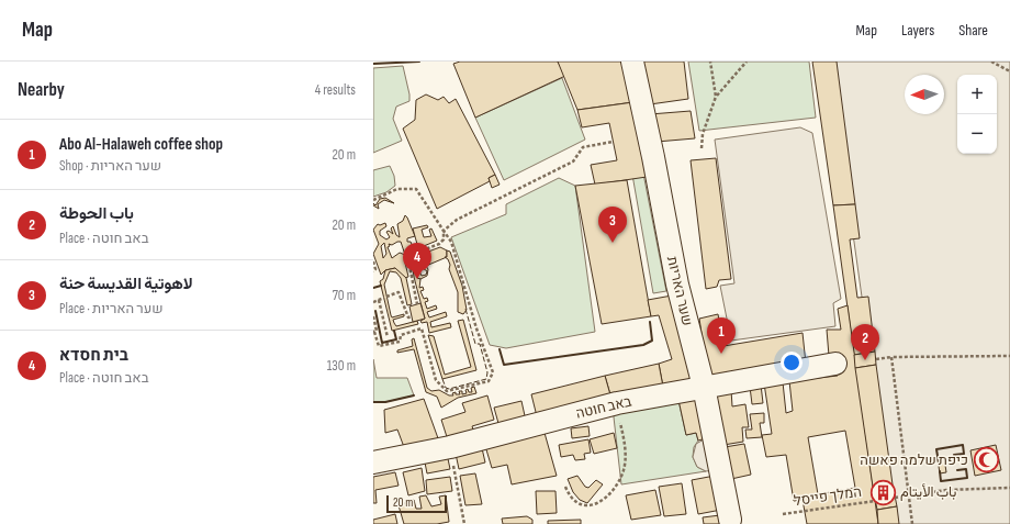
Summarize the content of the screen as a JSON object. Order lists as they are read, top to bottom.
{
  "streets": {
    "street": ["שער האריות", "באב חוטה"],
    "path": ["המלך פייסל"]
  },
  "crossings": [
    ["שער האריות", "באב חוטה"]
  ],
  "places": {
    "mosque": ["כיפת שלמה פאשה"],
    "building": ["باب الأيتام"]
  },
  "scale_bar": "20 m",
  "north": "left",
  "page": {
    "header": "Map",
    "nav": ["Map", "Layers", "Share"],
    "heading": ["Nearby", "4 results"],
    "map_buttons": ["+", "−"],
    "list": [
      {
        "mark": "1",
        "name": "Abo Al-Halaweh coffee shop",
        "note": "Shop · שער האריות",
        "value": "20 m"
      },
      {
        "mark": "2",
        "name": "باب الحوطة",
        "note": "Place · באב חוטה",
        "value": "20 m"
      },
      {
        "mark": "3",
        "name": "لاهوتية القديسة حنة",
        "note": "Place · שער האריות",
        "value": "70 m"
      },
      {
        "mark": "4",
        "name": "בית חסדא",
        "note": "Place · באב חוטה",
        "value": "130 m"
      }
    ],
    "pins": [
      "3",
      "4",
      "1",
      "2"
    ],
    "scale": "20 m"
  }
}
